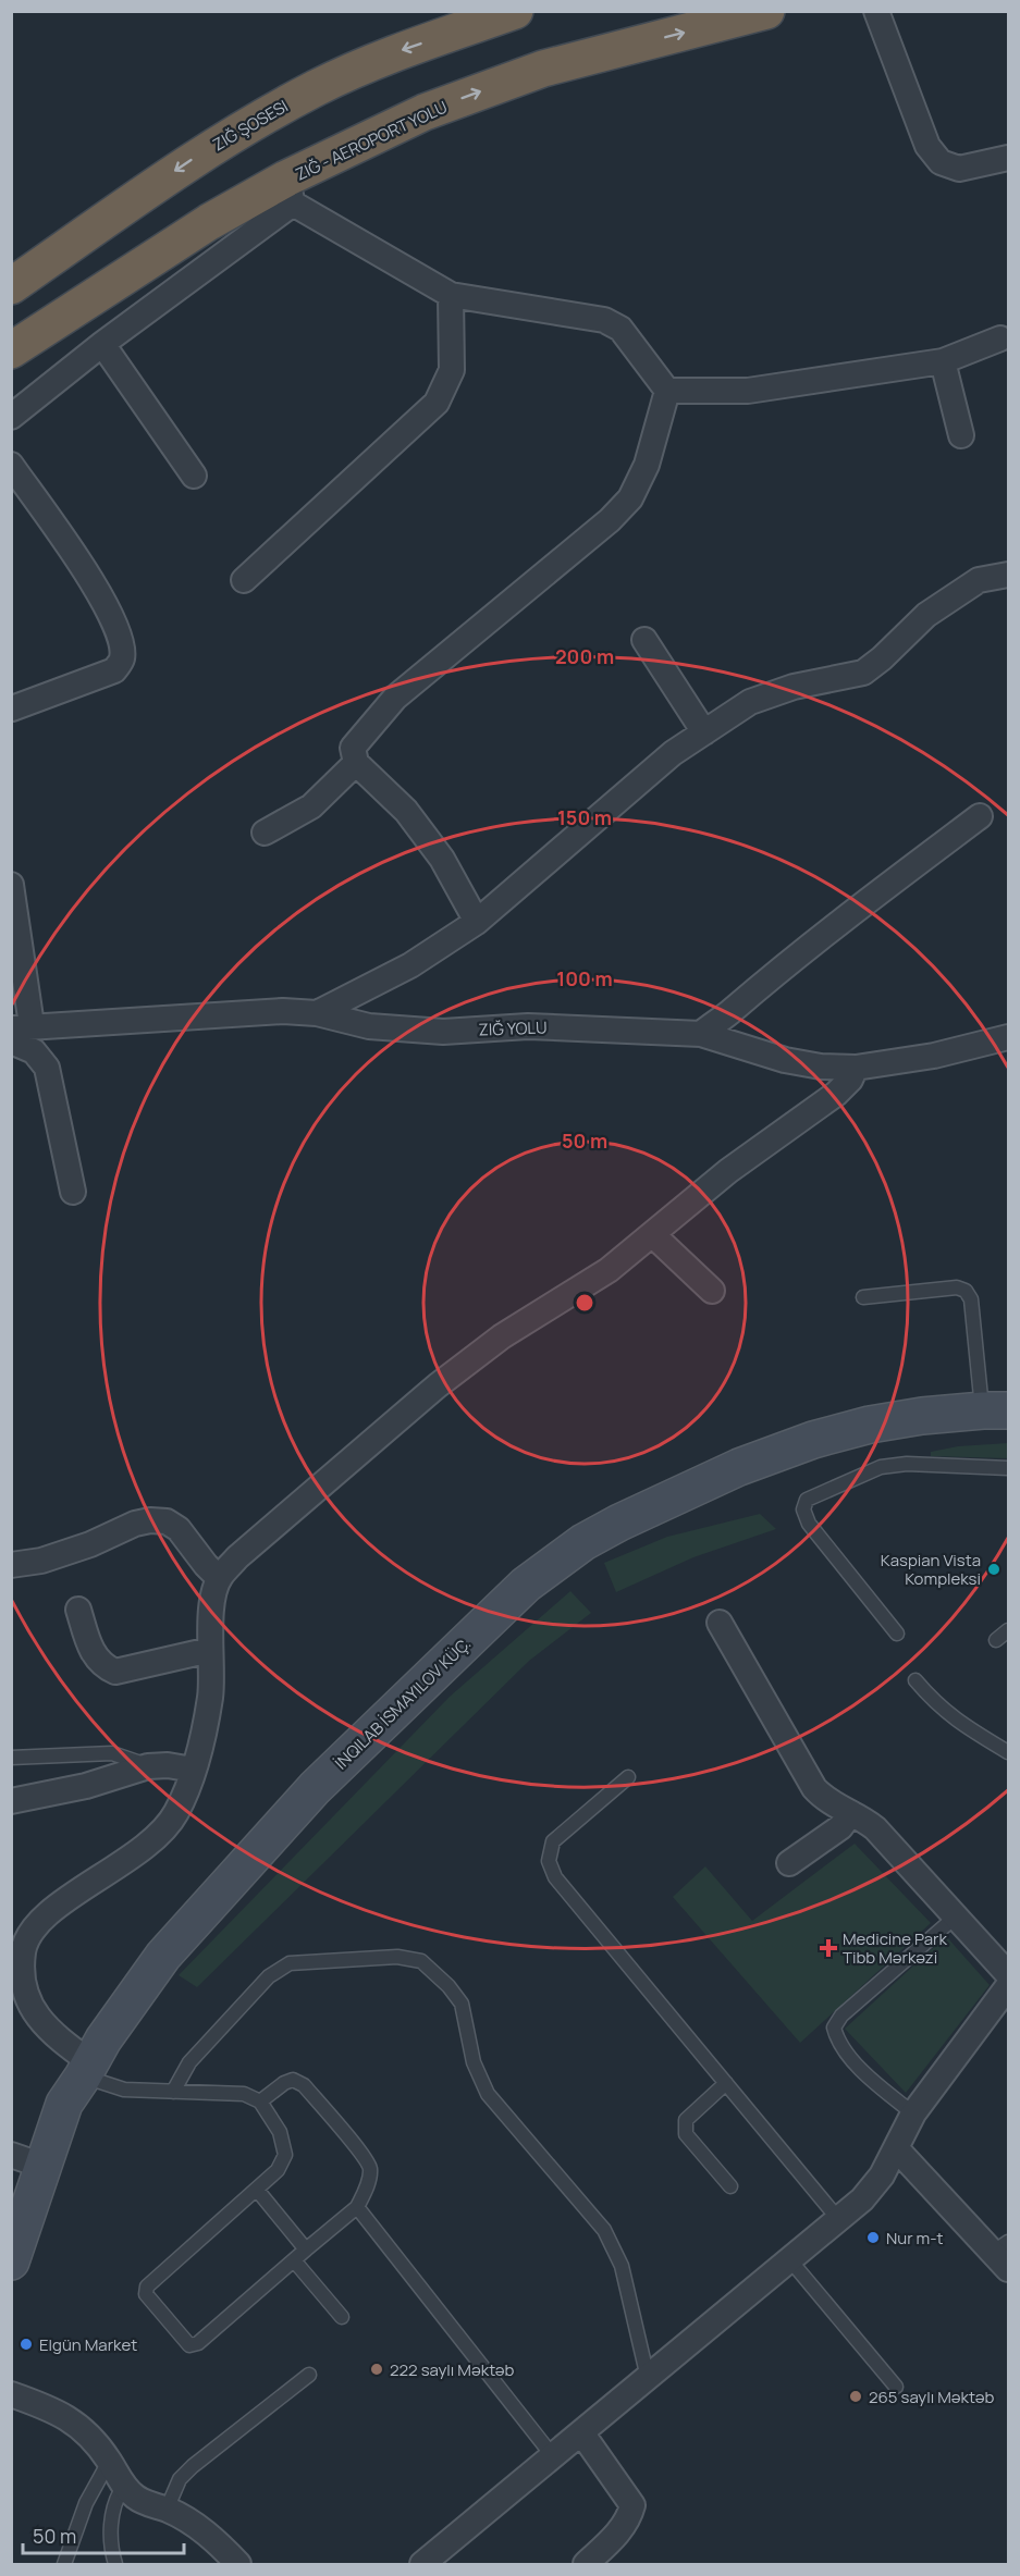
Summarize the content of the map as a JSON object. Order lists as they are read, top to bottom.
{
  "places": {
    "other": [
      "Kaspian Vista Kompleksi",
      "Nur m-t",
      "Elgün Market",
      "222 saylı Məktəb",
      "265 saylı Məktəb"
    ],
    "health": ["Medicine Park Tibb Mərkəzi"]
  },
  "scale_bar": "50 m",
  "rings": [
    "200 m",
    "150 m",
    "100 m",
    "50 m"
  ]
}
